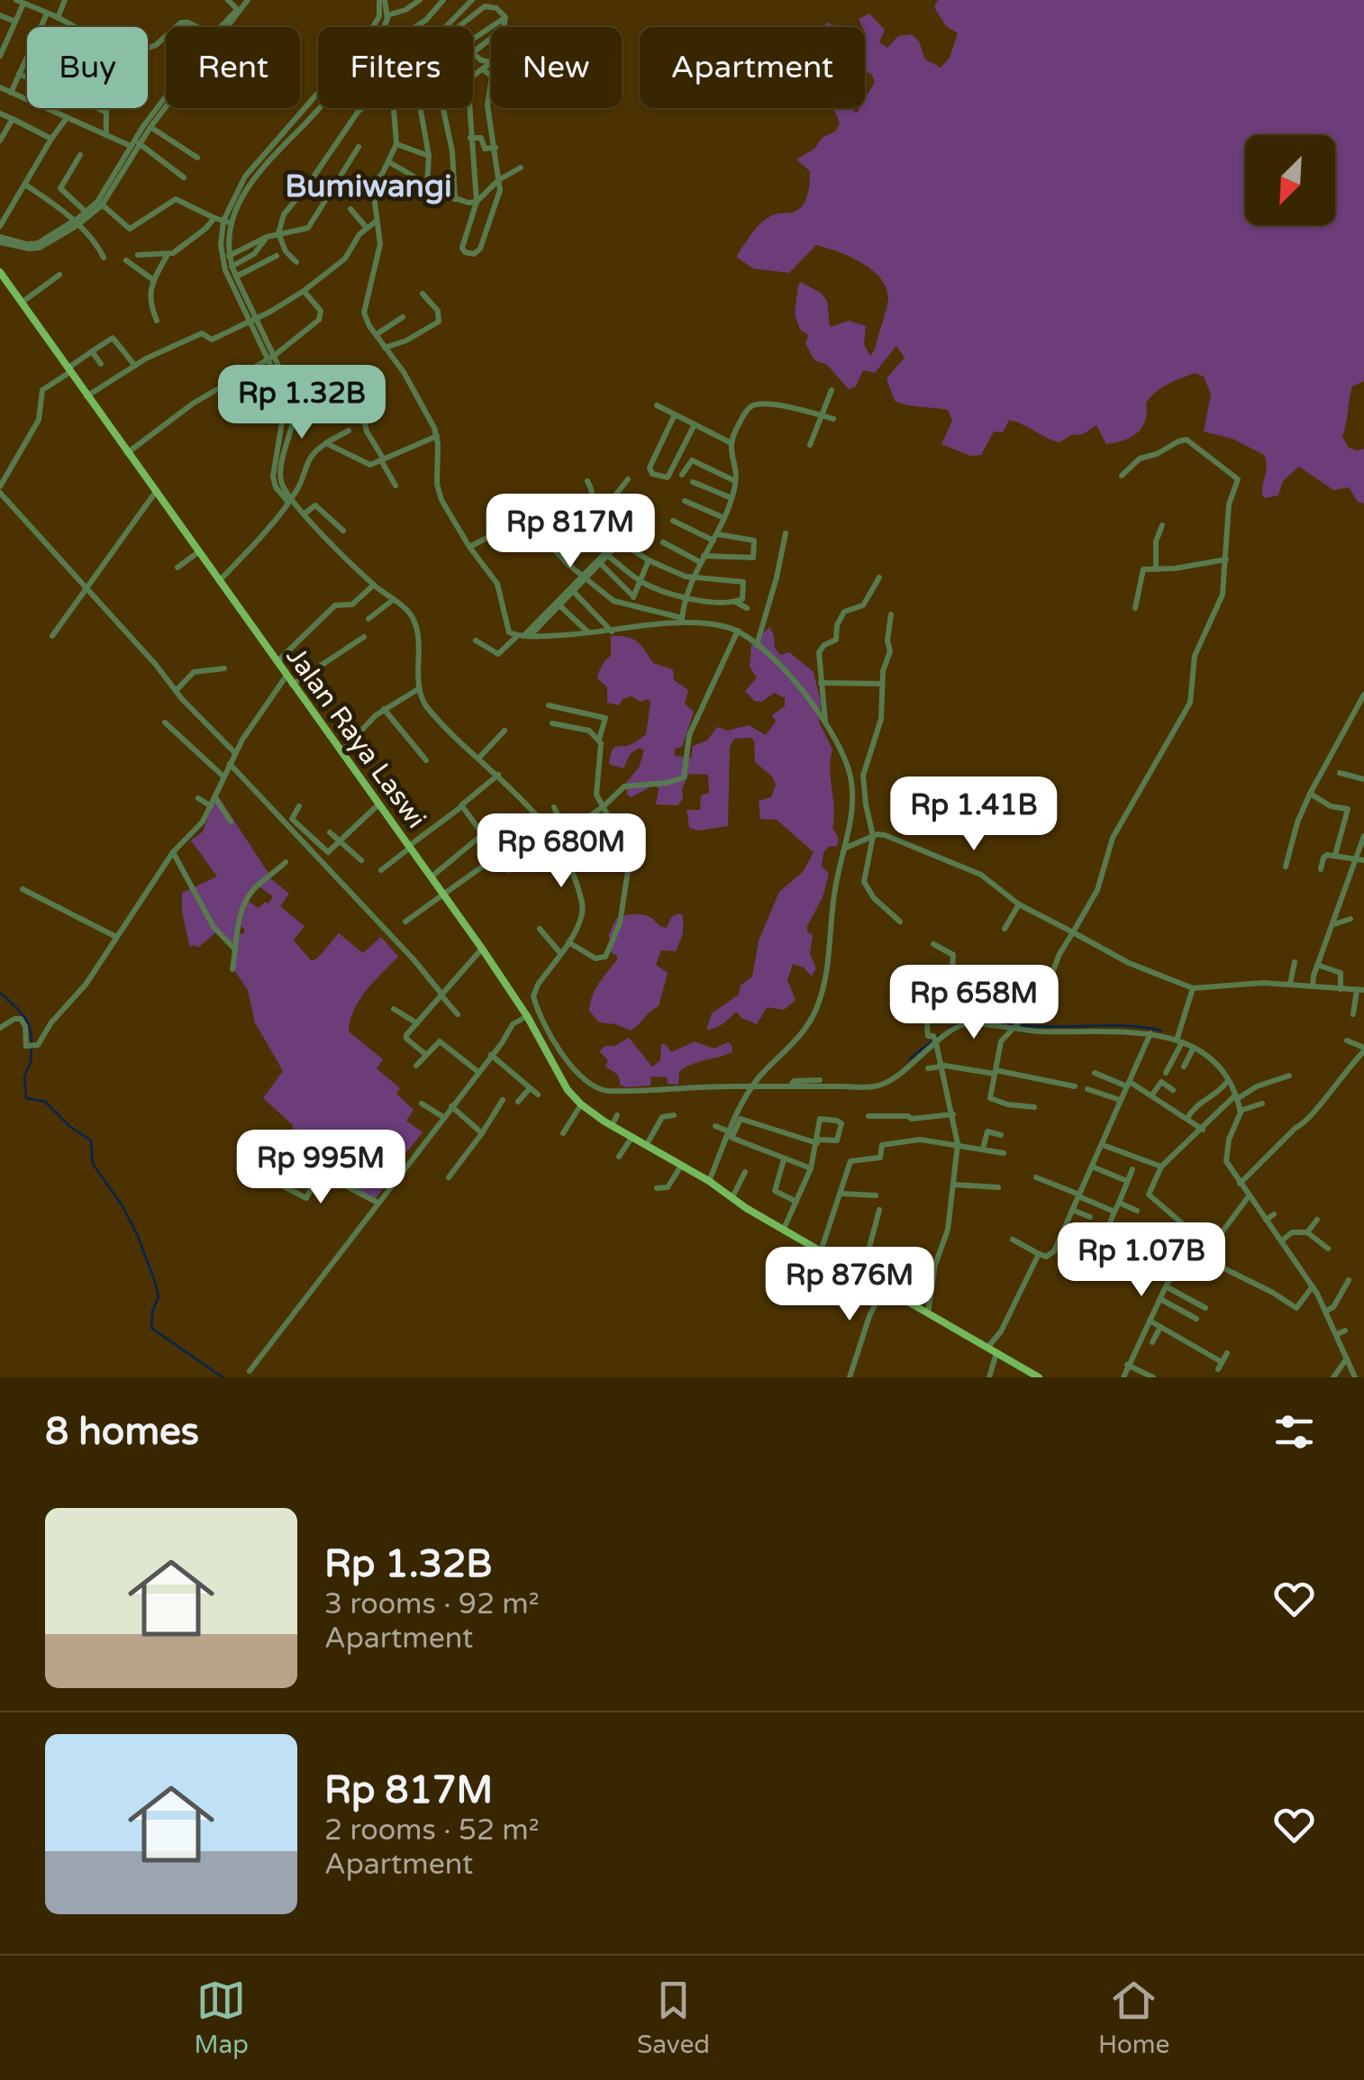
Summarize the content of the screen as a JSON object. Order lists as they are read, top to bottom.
{
  "streets": {
    "main road": ["Jalan Raya Laswi"]
  },
  "districts": ["Bumiwangi"],
  "north": "bottom left",
  "page": {
    "chip": [
      "Buy",
      "Rent",
      "Filters",
      "New",
      "Apartment"
    ],
    "price": [
      "Rp 1.32B",
      "Rp 817M",
      "Rp 1.41B",
      "Rp 680M",
      "Rp 658M",
      "Rp 995M",
      "Rp 1.07B",
      "Rp 876M"
    ],
    "heading": "8 homes",
    "list": [
      {
        "name": "Rp 1.32B",
        "note": "3 rooms · 92 m² · Apartment"
      },
      {
        "name": "Rp 817M",
        "note": "2 rooms · 52 m² · Apartment"
      }
    ],
    "tabs": ["Map", "Saved", "Home"]
  }
}
